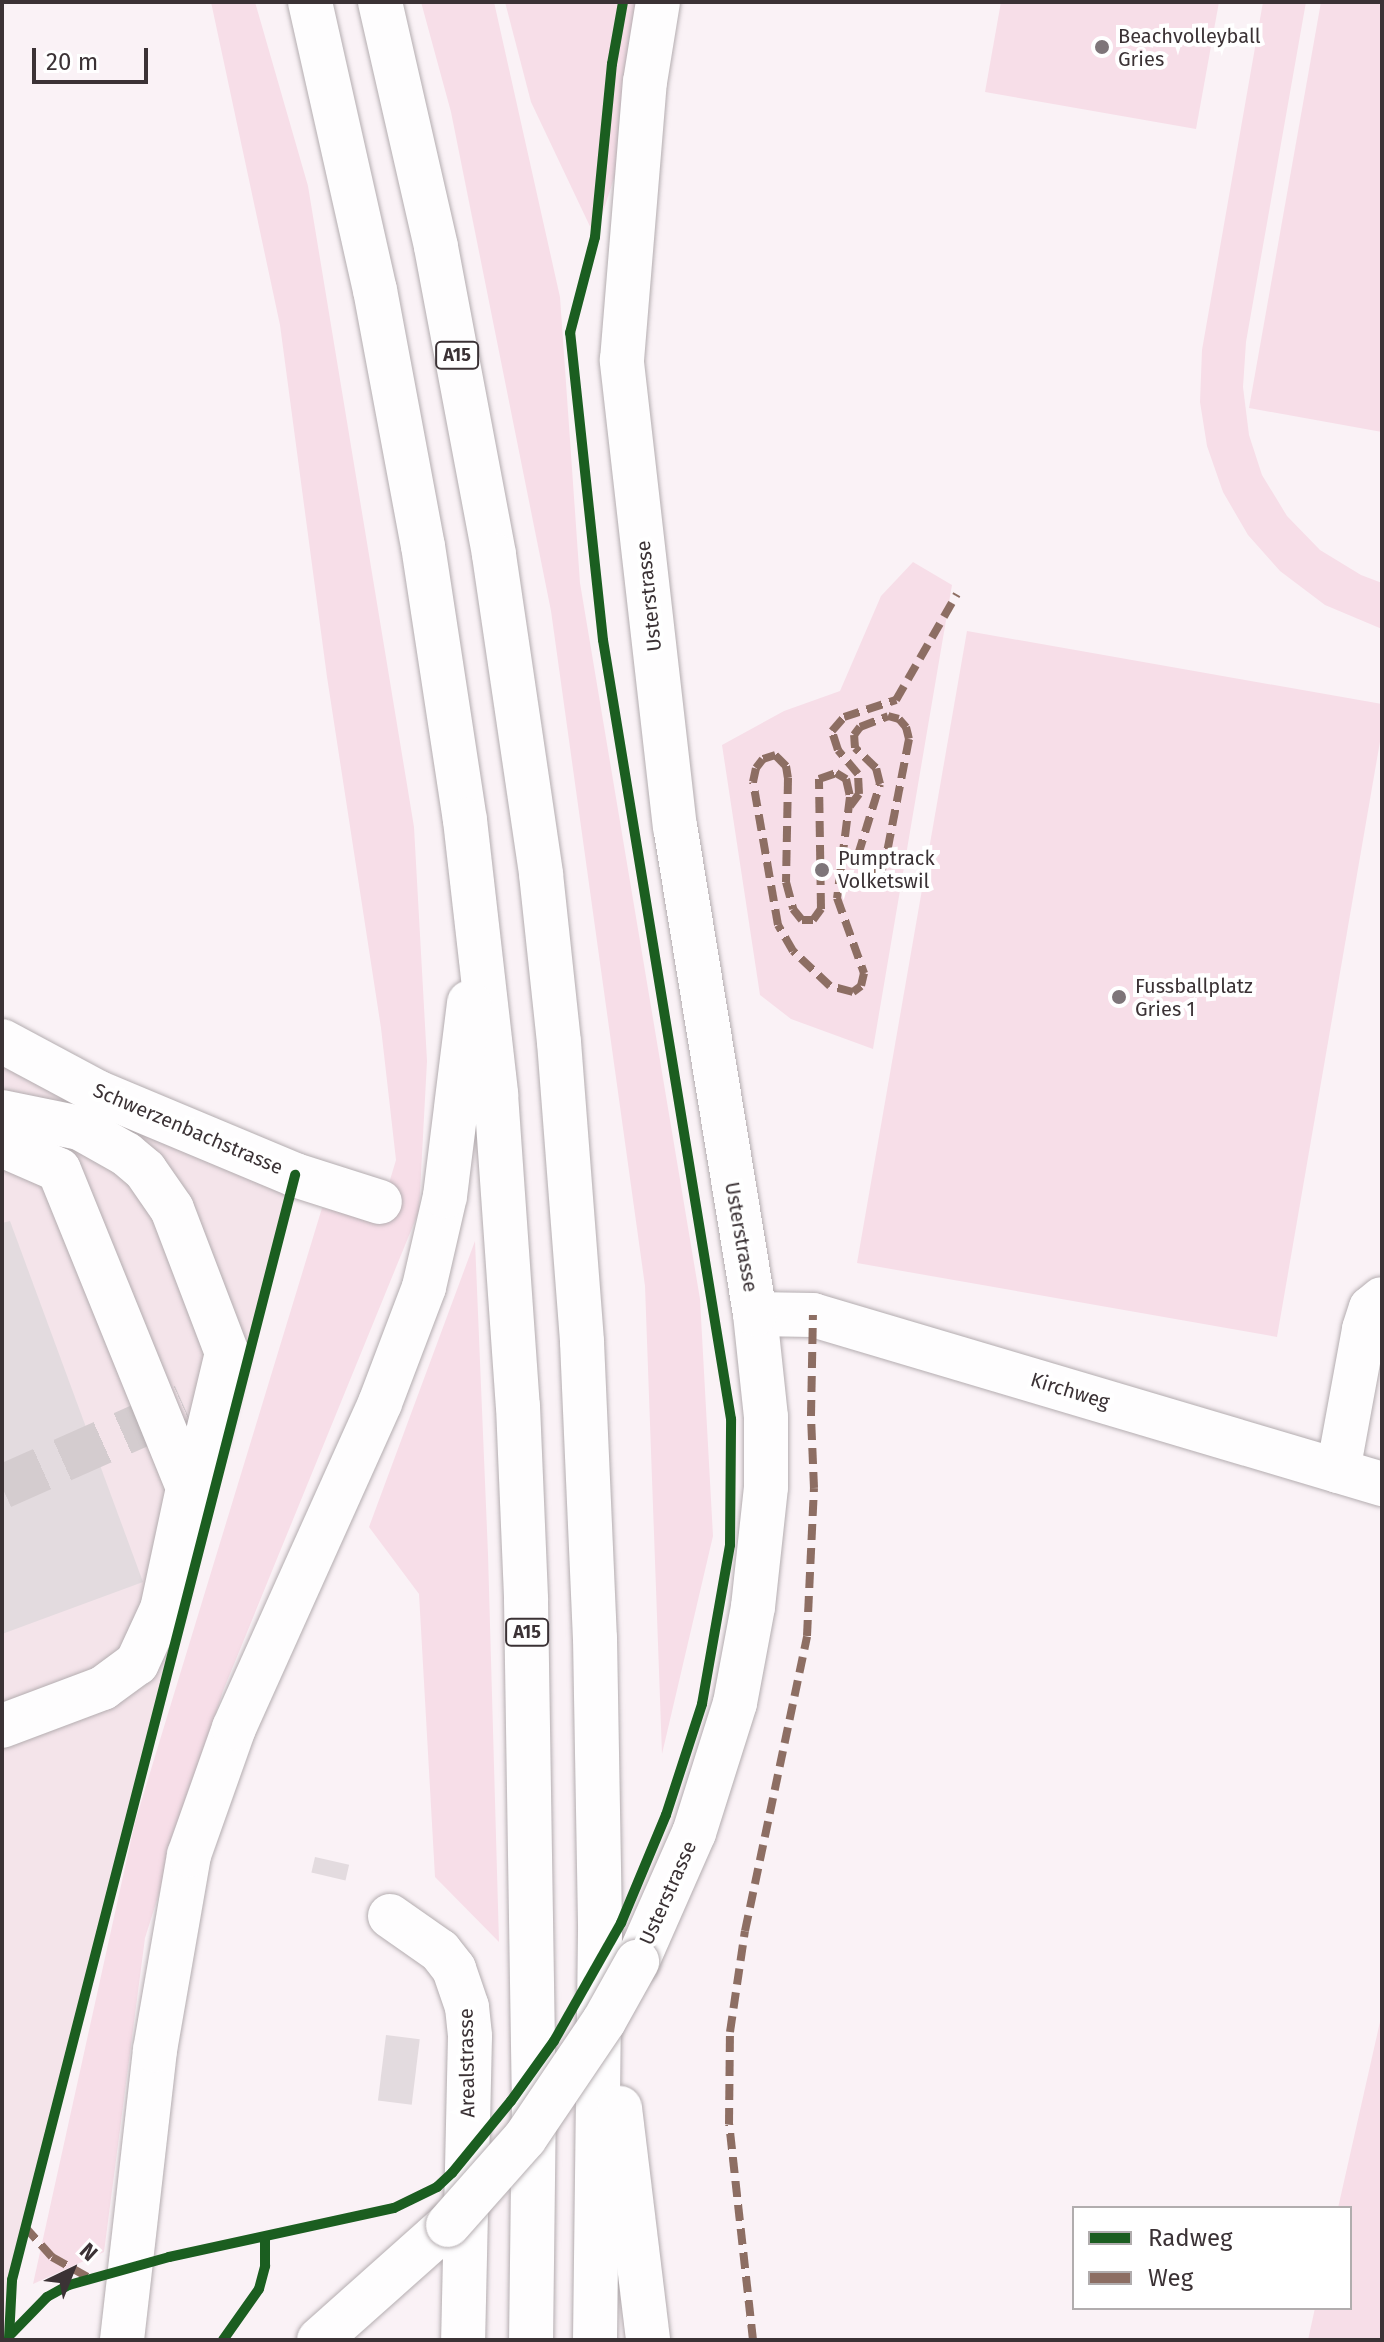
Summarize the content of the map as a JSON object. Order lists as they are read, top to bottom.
{
  "streets": {
    "main road": [
      "A15",
      "Usterstrasse",
      "Schwerzenbachstrasse",
      "Kirchweg",
      "Arealstrasse"
    ]
  },
  "crossings": [
    ["Usterstrasse", "Kirchweg"]
  ],
  "places": ["Beachvolleyball Gries", "Pumptrack Volketswil", "Fussballplatz Gries 1"],
  "legend": ["Radweg", "Weg"],
  "scale_bar": "20 m",
  "north": "top right"
}
